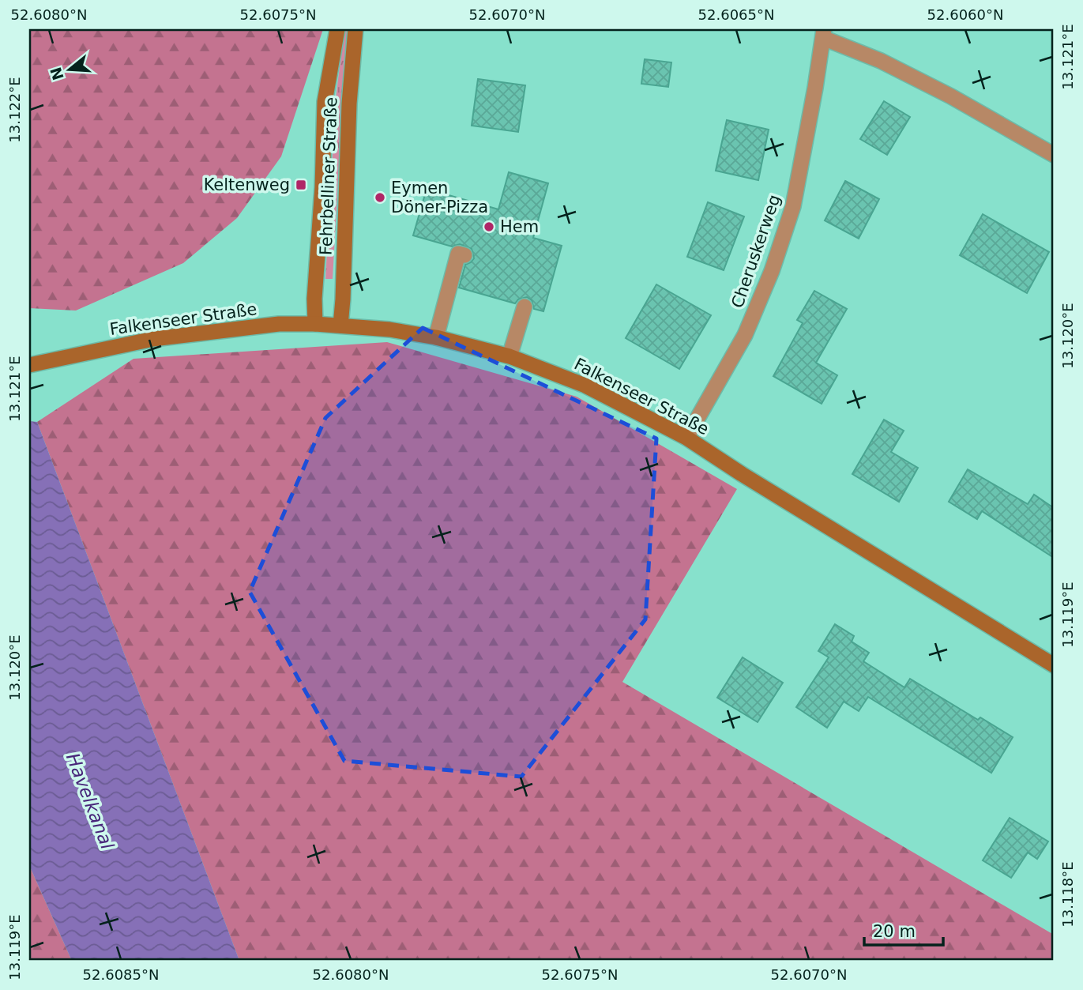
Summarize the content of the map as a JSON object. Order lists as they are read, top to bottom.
{
  "streets": {
    "main road": ["Fehrbelliner Straße", "Falkenseer Straße"],
    "street": ["Cheruskerweg"]
  },
  "crossings": [
    ["Fehrbelliner Straße", "Falkenseer Straße"],
    ["Cheruskerweg", "Falkenseer Straße"]
  ],
  "water": ["Havelkanal"],
  "places": {
    "transit": ["Keltenweg"],
    "other": ["Eymen Döner-Pizza", "Hem"]
  },
  "scale_bar": "20 m",
  "north": "left",
  "coordinates": [
    "52.6080°N",
    "52.6075°N",
    "52.6070°N",
    "52.6065°N",
    "52.6060°N",
    "13.121°E",
    "13.122°E",
    "13.120°E",
    "13.119°E",
    "13.118°E",
    "52.6085°N"
  ]
}
